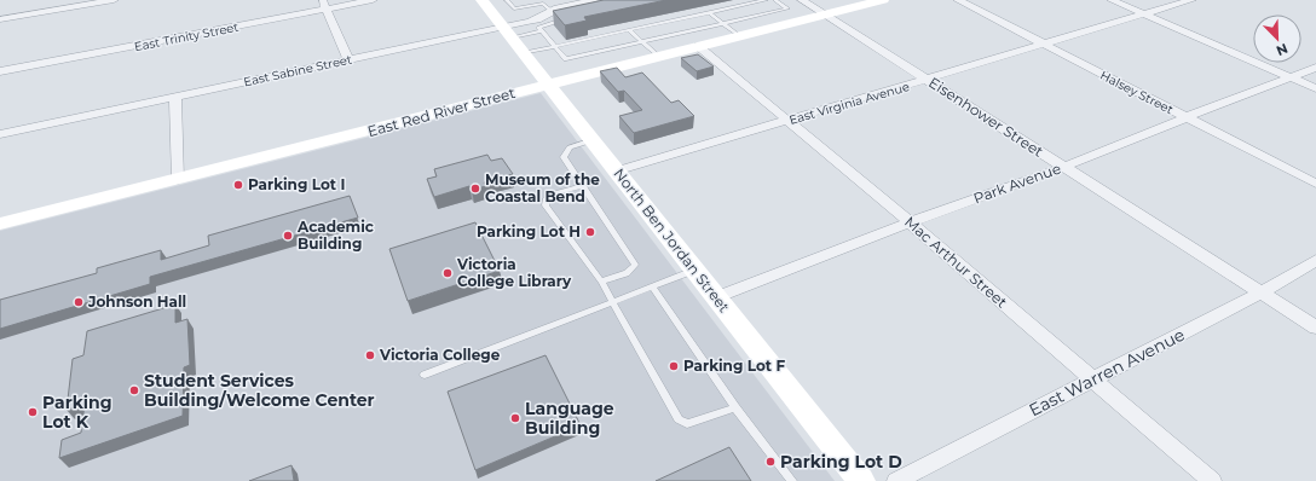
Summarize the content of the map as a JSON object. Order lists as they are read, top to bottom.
{
  "streets": {
    "street": [
      "East Trinity Street",
      "East Sabine Street",
      "Halsey Street",
      "East Virginia Avenue",
      "East Red River Street",
      "Eisenhower Street",
      "Park Avenue",
      "North Ben Jordan Street",
      "Mac Arthur Street",
      "East Warren Avenue"
    ]
  },
  "crossings": [
    ["East Sabine Street", "North Ben Jordan Street"],
    ["Halsey Street", "East Virginia Avenue"],
    ["Halsey Street", "Park Avenue"],
    ["East Virginia Avenue", "Eisenhower Street"],
    ["East Virginia Avenue", "North Ben Jordan Street"],
    ["East Virginia Avenue", "Mac Arthur Street"],
    ["East Red River Street", "Eisenhower Street"],
    ["East Red River Street", "North Ben Jordan Street"],
    ["East Red River Street", "Mac Arthur Street"],
    ["Eisenhower Street", "Park Avenue"],
    ["Eisenhower Street", "East Warren Avenue"],
    ["Park Avenue", "North Ben Jordan Street"],
    ["Park Avenue", "Mac Arthur Street"],
    ["Mac Arthur Street", "East Warren Avenue"]
  ],
  "places": [
    "Parking Lot I",
    "Museum of the Coastal Bend",
    "Parking Lot H",
    "Academic Building",
    "Victoria College Library",
    "Johnson Hall",
    "Victoria College",
    "Parking Lot F",
    "Student Services Building/Welcome Center",
    "Parking Lot K",
    "Language Building",
    "Parking Lot D"
  ],
  "north": "bottom right"
}
